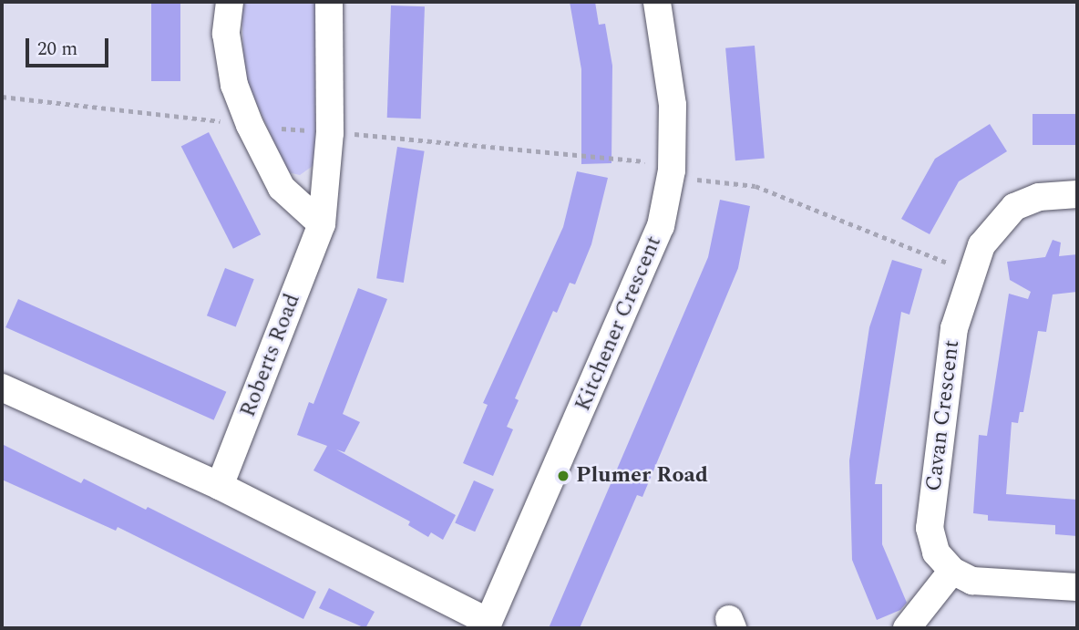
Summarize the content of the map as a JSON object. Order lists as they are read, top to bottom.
{
  "streets": {
    "street": ["Kitchener Crescent", "Roberts Road", "Cavan Crescent"]
  },
  "places": ["Plumer Road"],
  "scale_bar": "20 m"
}
